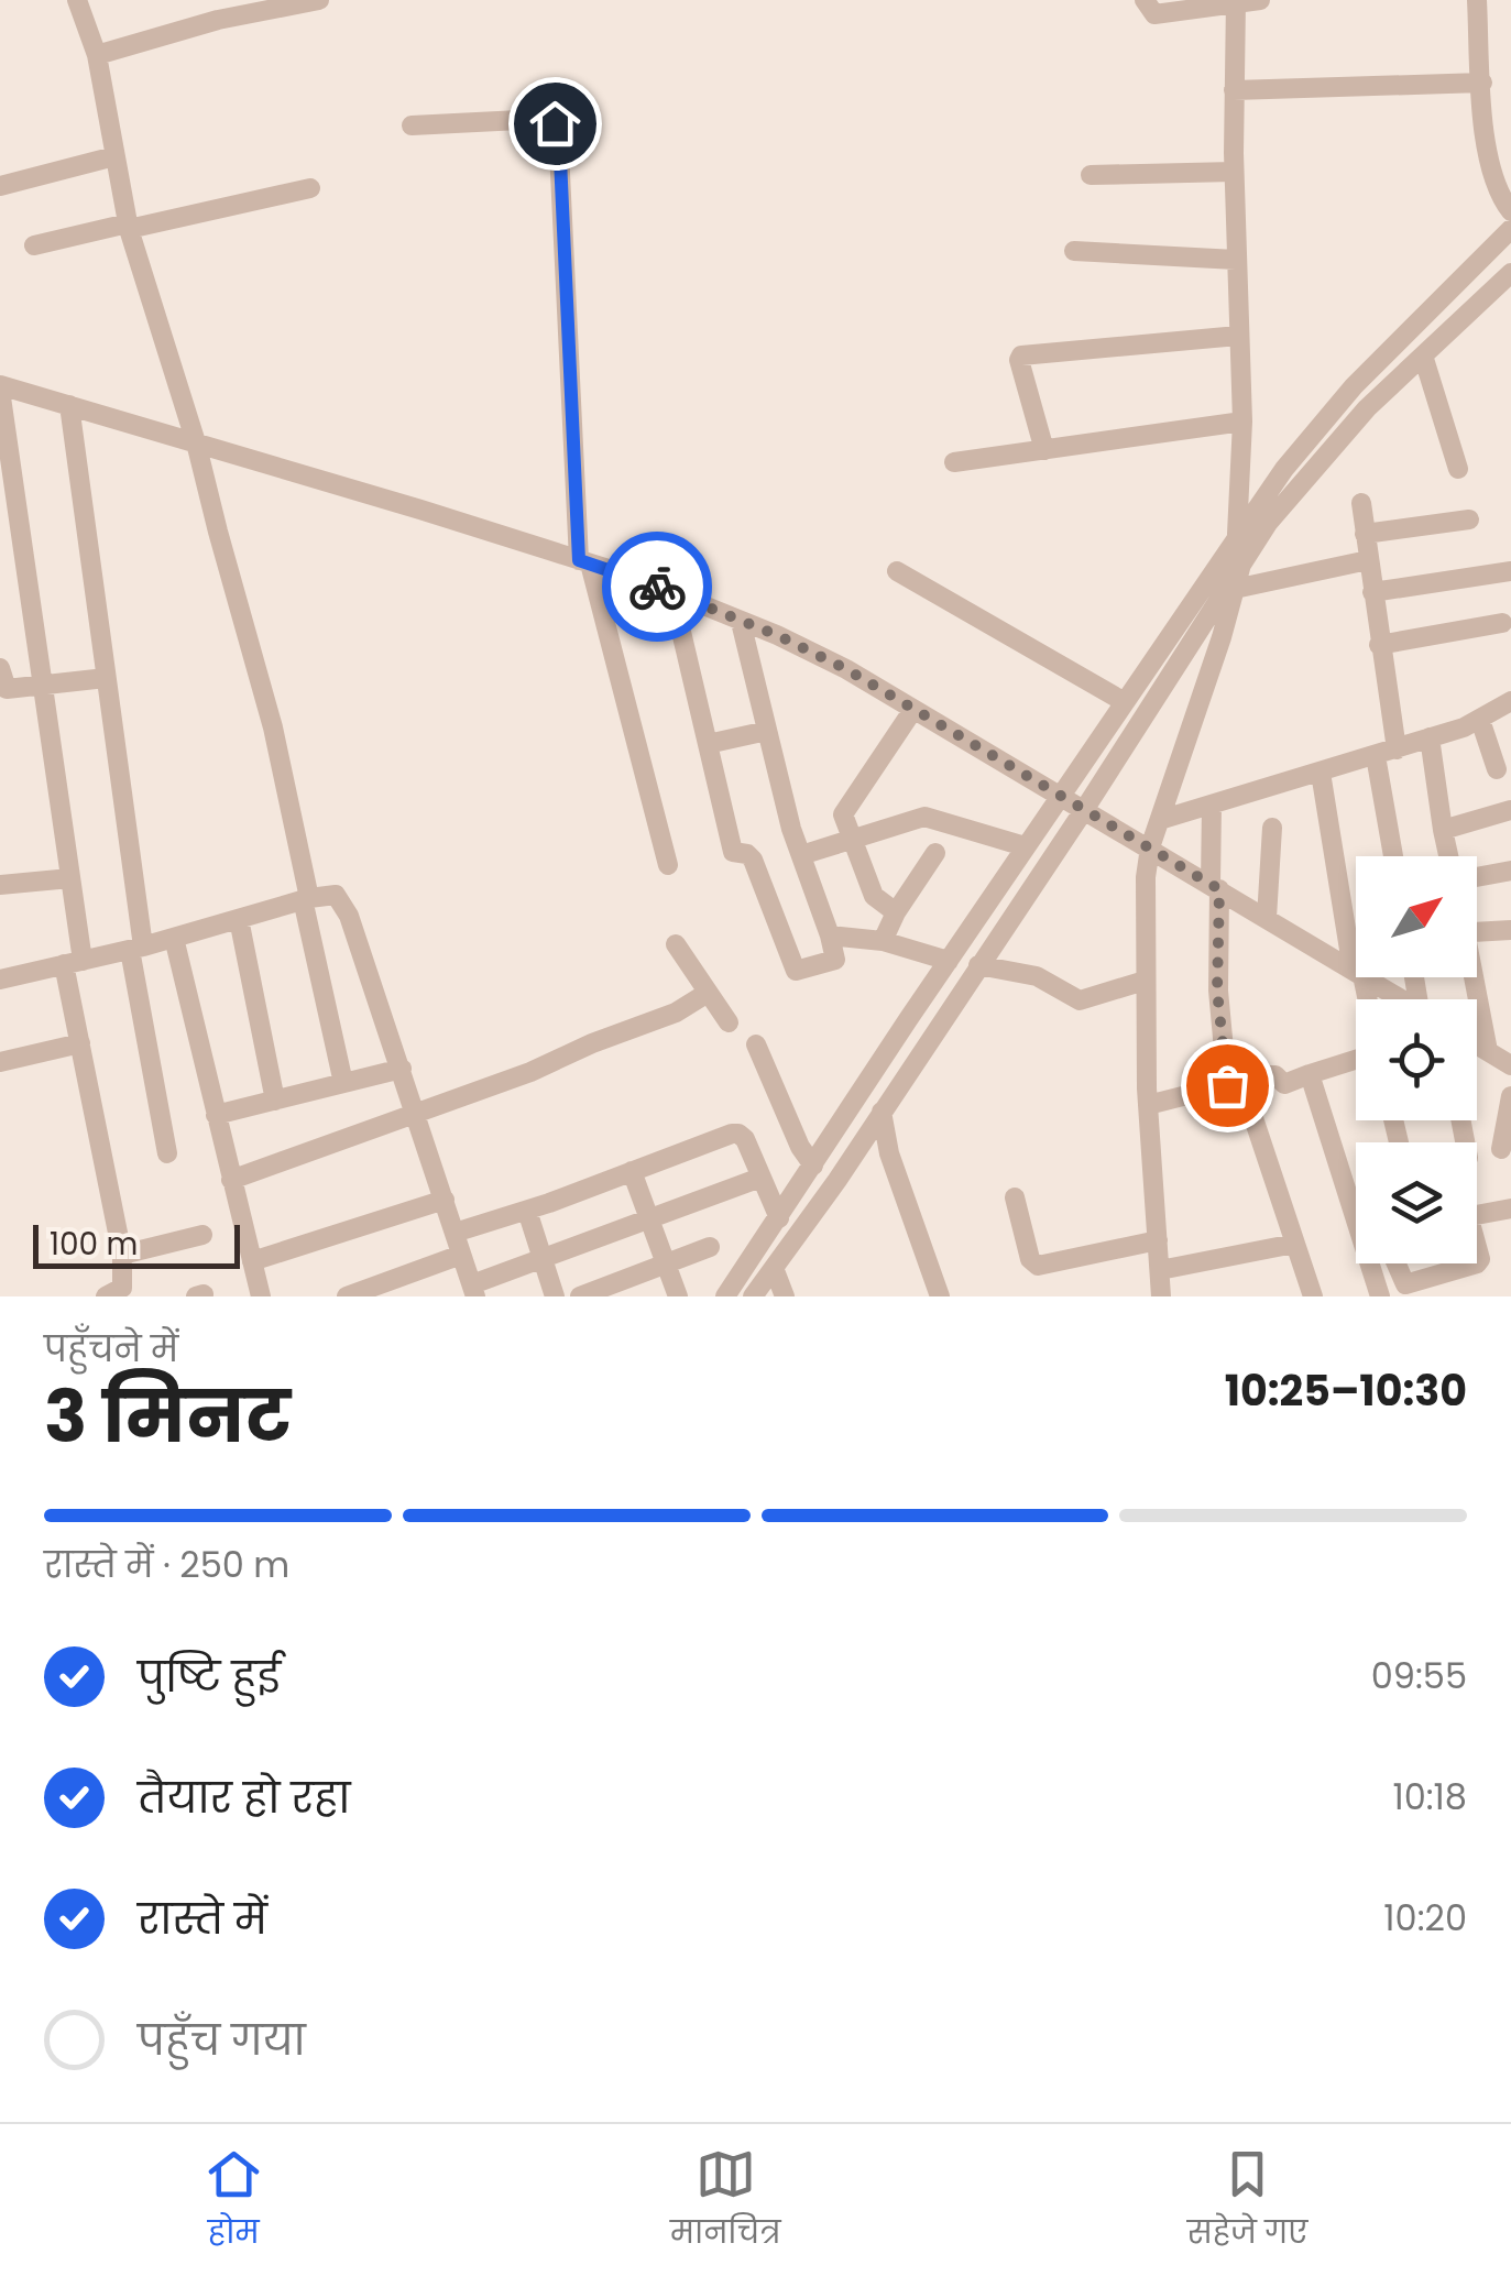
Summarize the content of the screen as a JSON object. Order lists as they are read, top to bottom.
{
  "scale_bar": "100 m",
  "north": "top right",
  "page": {
    "scale": "100 m",
    "heading": ["3 मिनट", "पहुँचने में", "10:25–10:30"],
    "bar": "रास्ते में · 250 m",
    "list": [
      ["पुष्टि हुई", "09:55"],
      ["तैयार हो रहा", "10:18"],
      ["रास्ते में", "10:20"],
      "पहुँच गया"
    ],
    "tabs": ["होम", "मानचित्र", "सहेजे गए"]
  }
}
